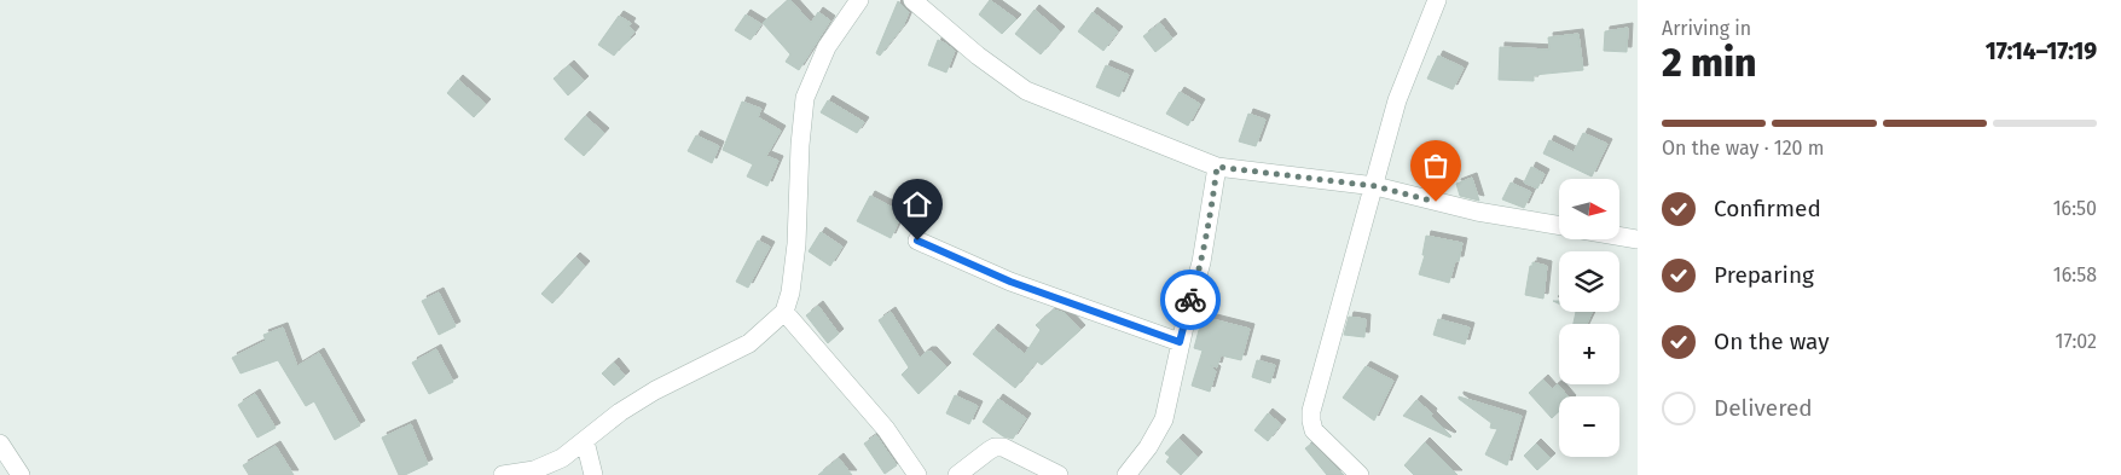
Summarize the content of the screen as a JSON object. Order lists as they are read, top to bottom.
{
  "north": "right",
  "page": {
    "heading": ["2 min", "Arriving in", "17:14–17:19"],
    "bar": "On the way · 120 m",
    "list": [
      ["Confirmed", "16:50"],
      ["Preparing", "16:58"],
      ["On the way", "17:02"],
      "Delivered"
    ],
    "map_buttons": ["+", "−"]
  }
}
